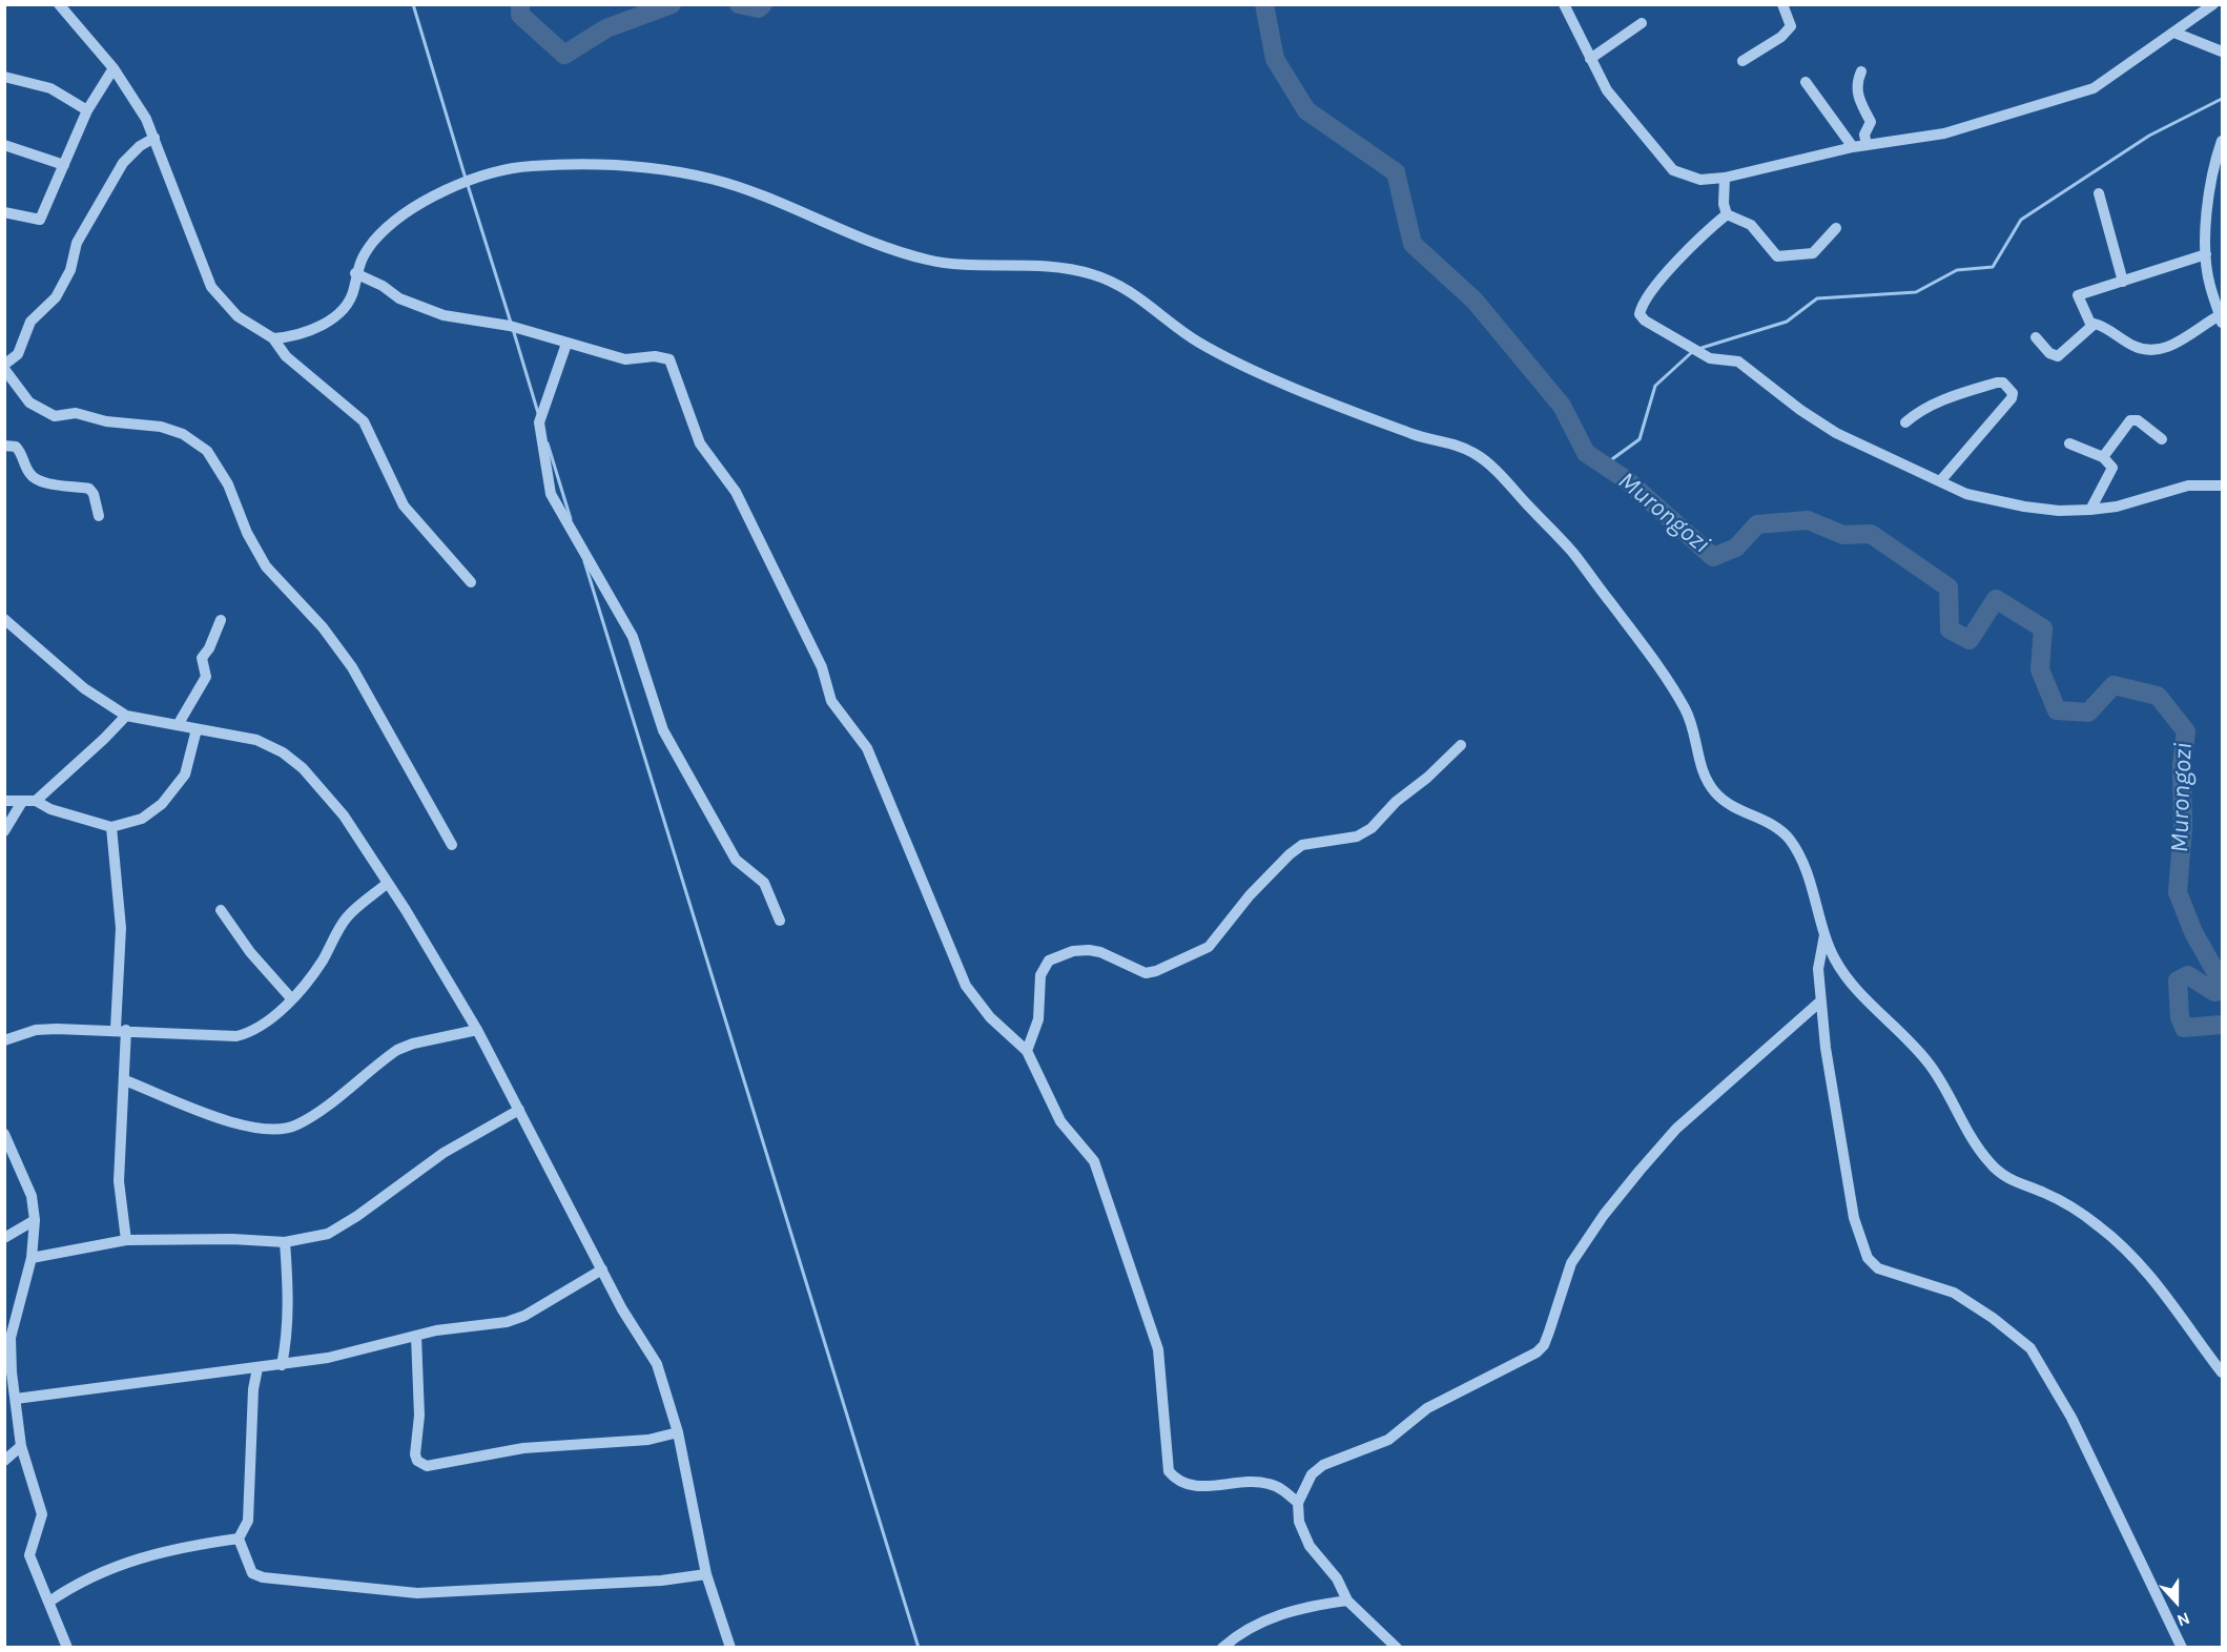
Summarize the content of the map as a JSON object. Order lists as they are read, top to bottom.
{
  "water": ["Murongozi"],
  "north": "bottom"
}
